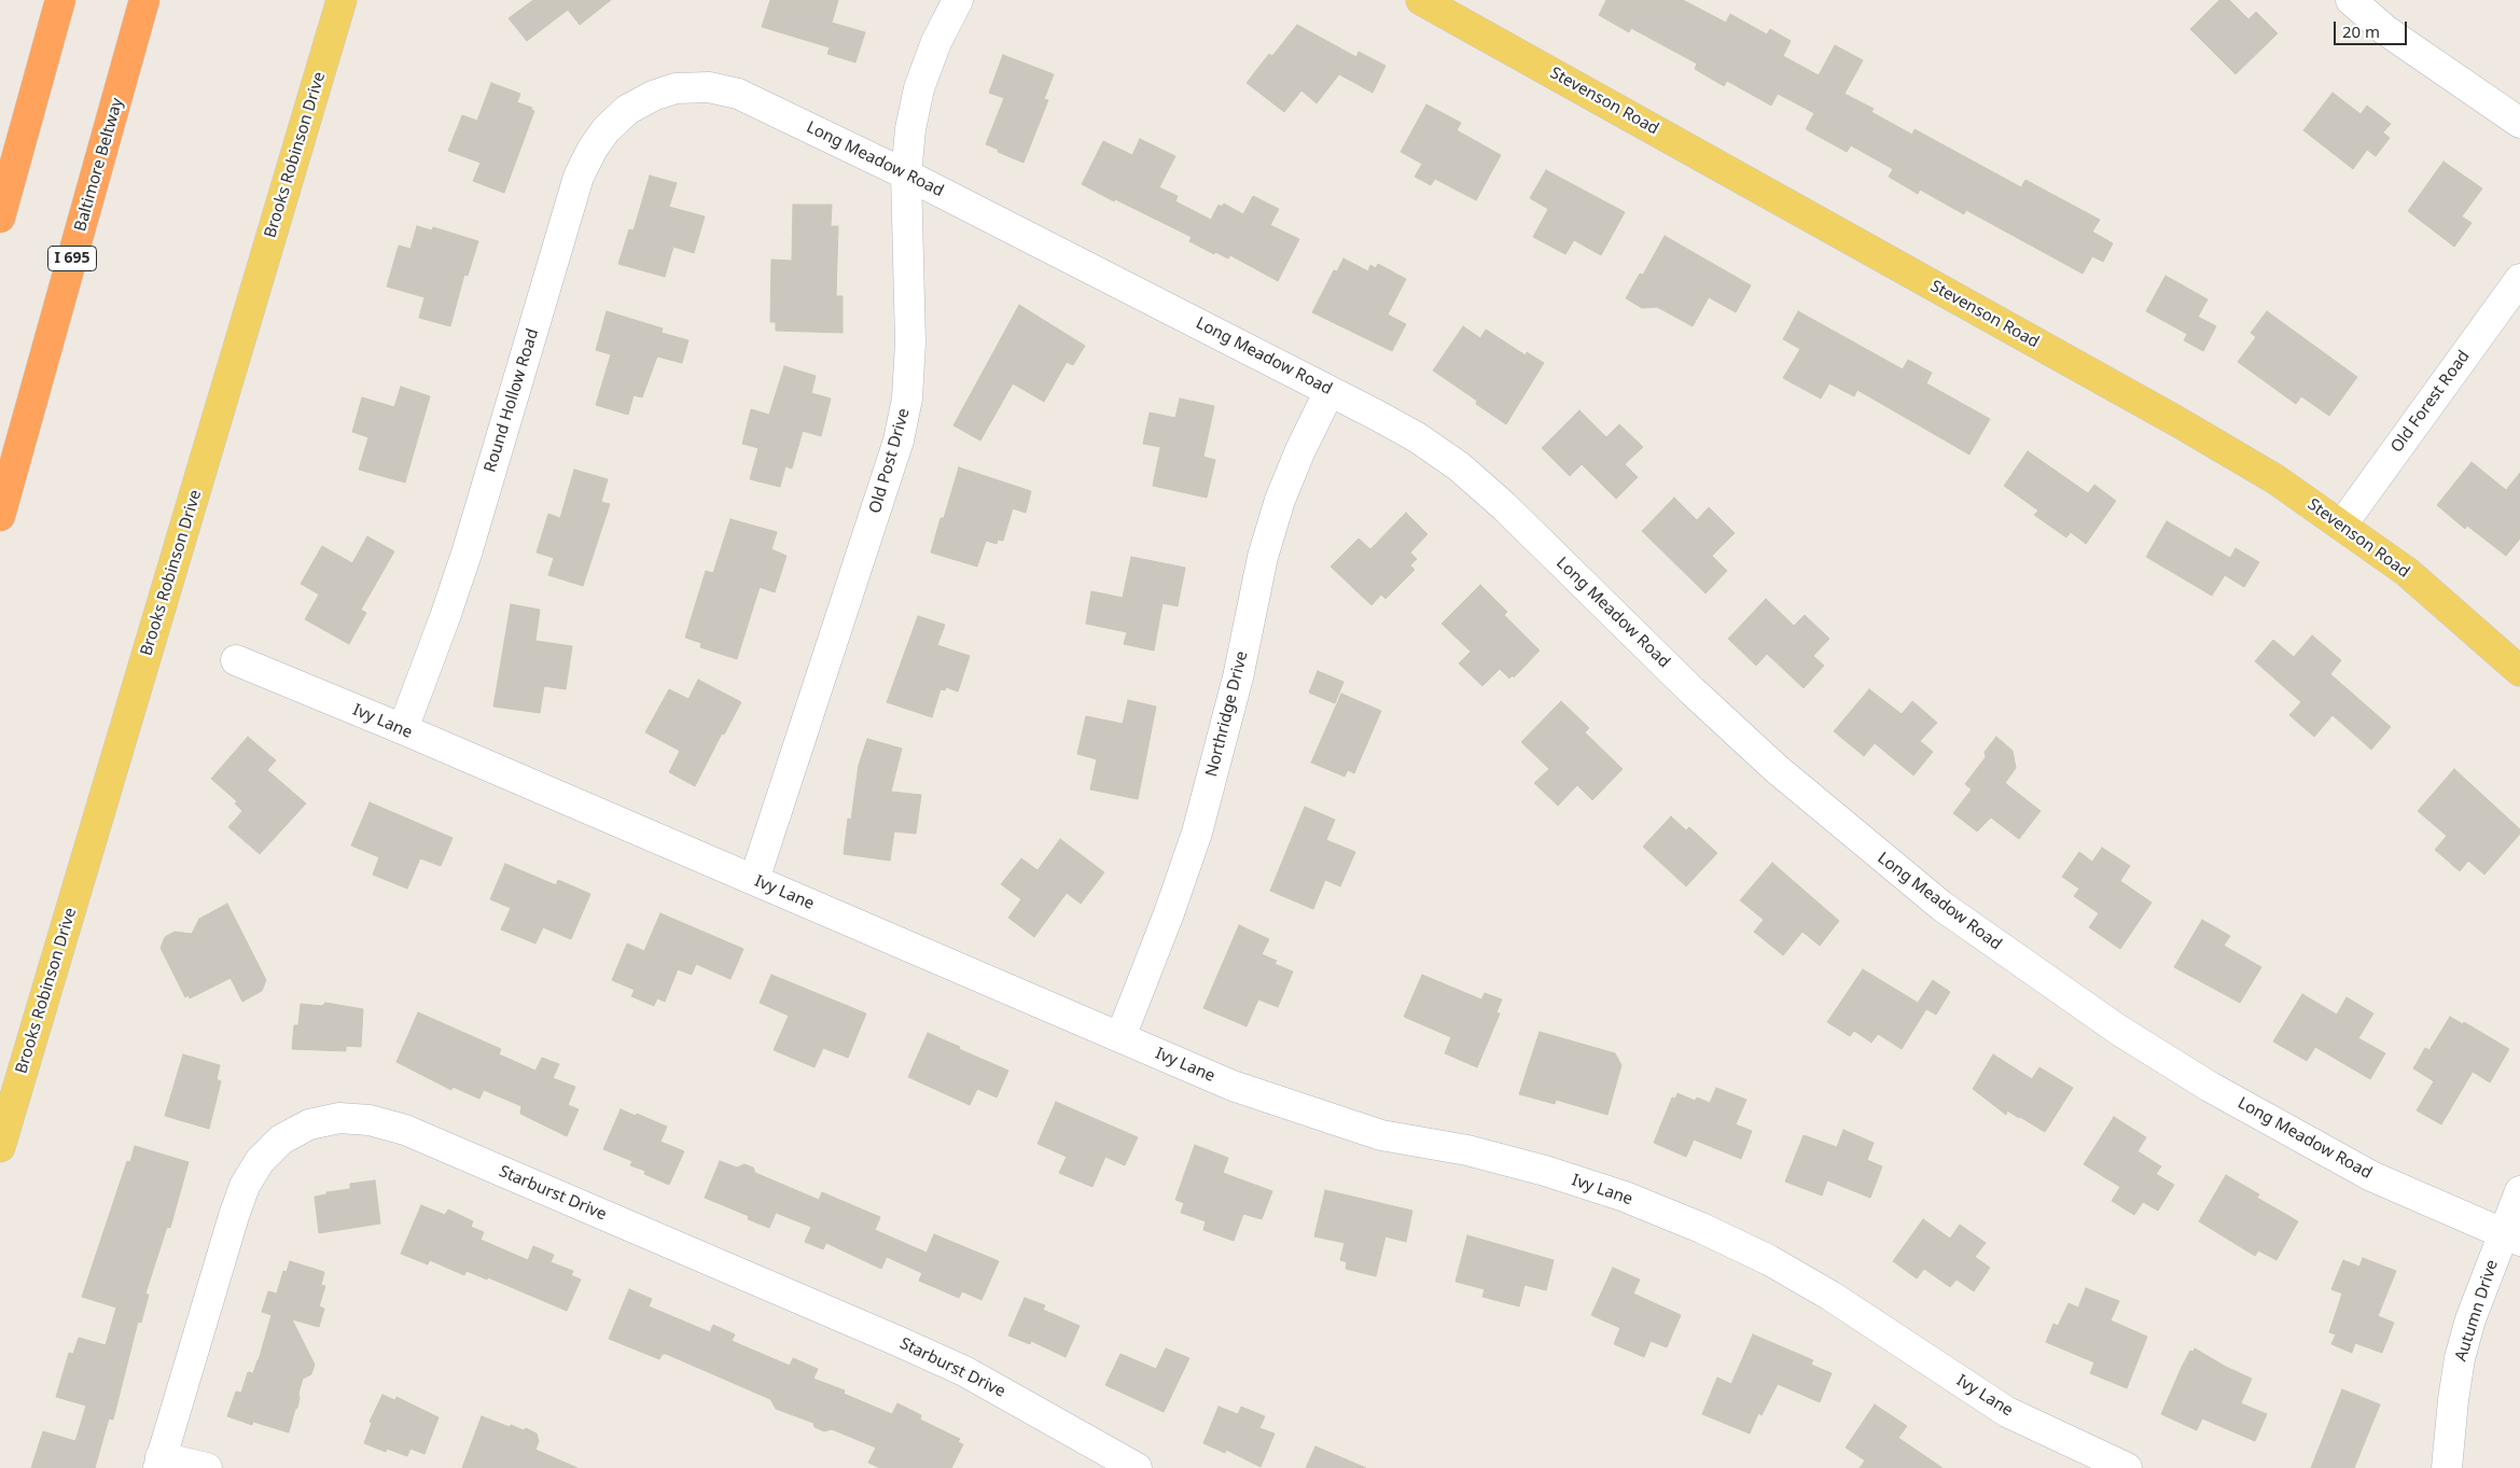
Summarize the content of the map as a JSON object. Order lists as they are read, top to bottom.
{
  "streets": {
    "highway": ["Baltimore Beltway", "I 695"],
    "main road": ["Stevenson Road", "Brooks Robinson Drive"],
    "street": [
      "Long Meadow Road",
      "Round Hollow Road",
      "Old Forest Road",
      "Old Post Drive",
      "Northridge Drive",
      "Ivy Lane",
      "Starburst Drive",
      "Autumn Drive"
    ]
  },
  "crossings": [
    ["Stevenson Road", "Old Forest Road"],
    ["Long Meadow Road", "Round Hollow Road"],
    ["Long Meadow Road", "Old Post Drive"],
    ["Long Meadow Road", "Northridge Drive"],
    ["Long Meadow Road", "Autumn Drive"],
    ["Round Hollow Road", "Ivy Lane"],
    ["Old Post Drive", "Ivy Lane"],
    ["Northridge Drive", "Ivy Lane"]
  ],
  "scale_bar": "20 m"
}
